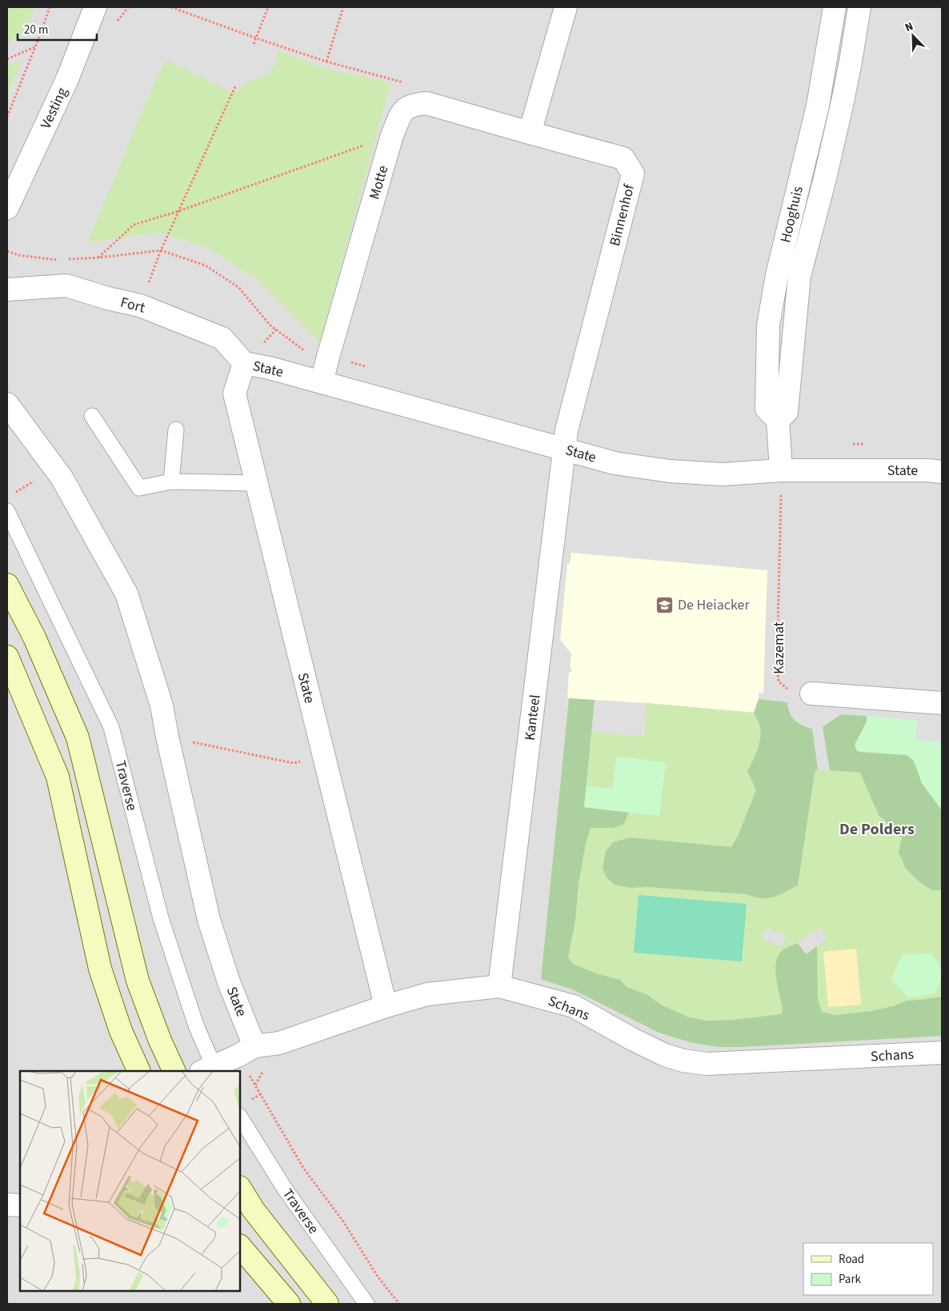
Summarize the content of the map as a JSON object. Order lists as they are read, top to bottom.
{
  "streets": {
    "street": [
      "Vesting",
      "Motte",
      "Hooghuis",
      "Binnenhof",
      "Fort",
      "State",
      "Kanteel",
      "Schans"
    ],
    "lane": ["Traverse"],
    "path": ["Kazemat"]
  },
  "crossings": [
    ["Motte", "State"],
    ["Binnenhof", "State"],
    ["Binnenhof", "Kanteel"],
    ["Fort", "State"],
    ["State", "Kazemat"],
    ["State", "Kanteel"],
    ["State", "Schans"],
    ["Kanteel", "Schans"],
    ["Traverse", "Schans"]
  ],
  "districts": ["De Polders"],
  "places": {
    "school or university": ["De Heiacker"]
  },
  "legend": ["Road", "Park"],
  "scale_bar": "20 m",
  "north": "top left"
}
